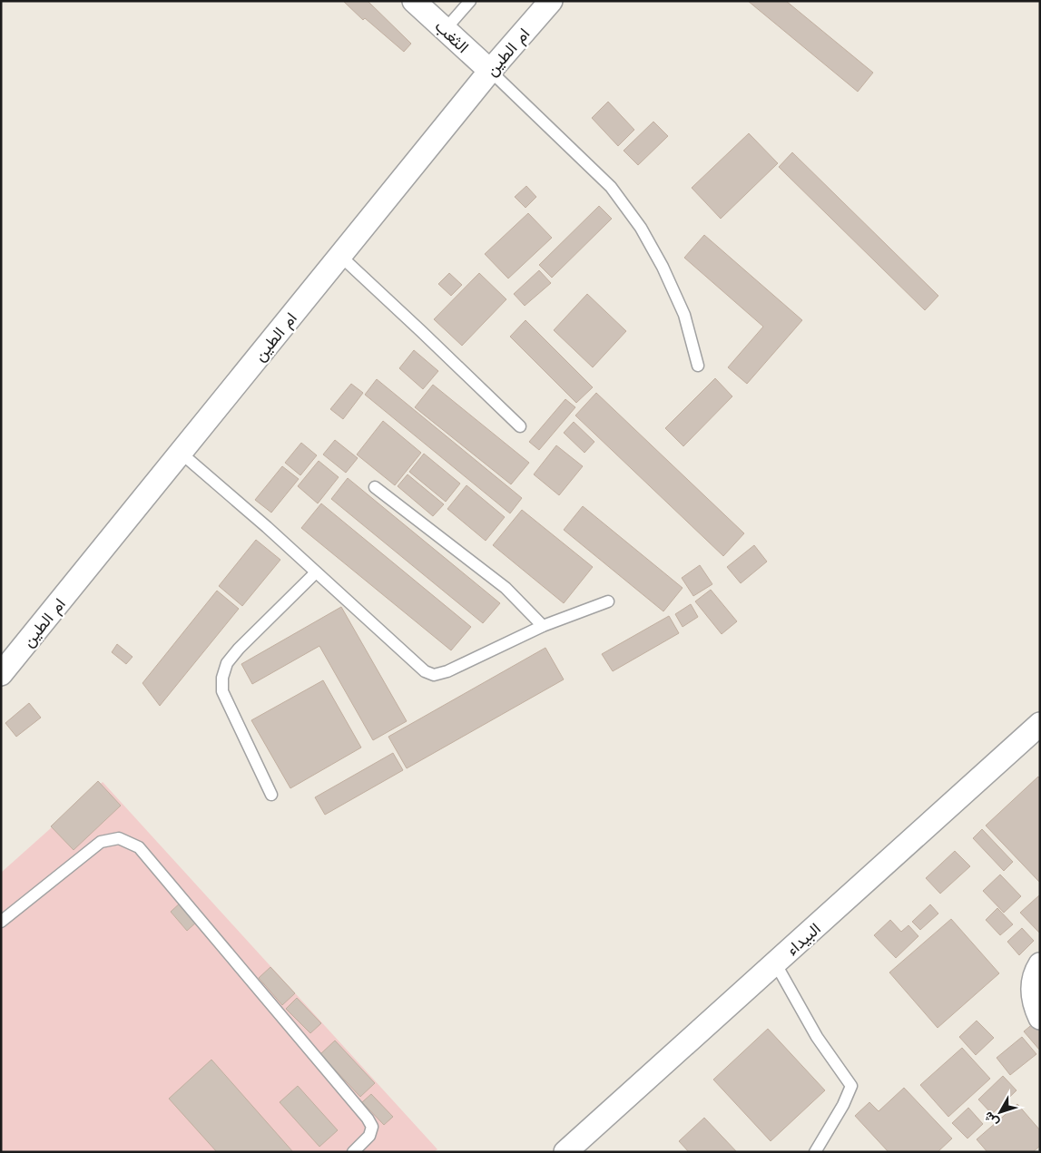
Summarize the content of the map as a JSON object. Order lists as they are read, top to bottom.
{
  "streets": {
    "street": ["الثغب", "ام الطين", "البيداء"]
  },
  "crossings": [
    ["الثغب", "ام الطين"]
  ],
  "north": "bottom left"
}
